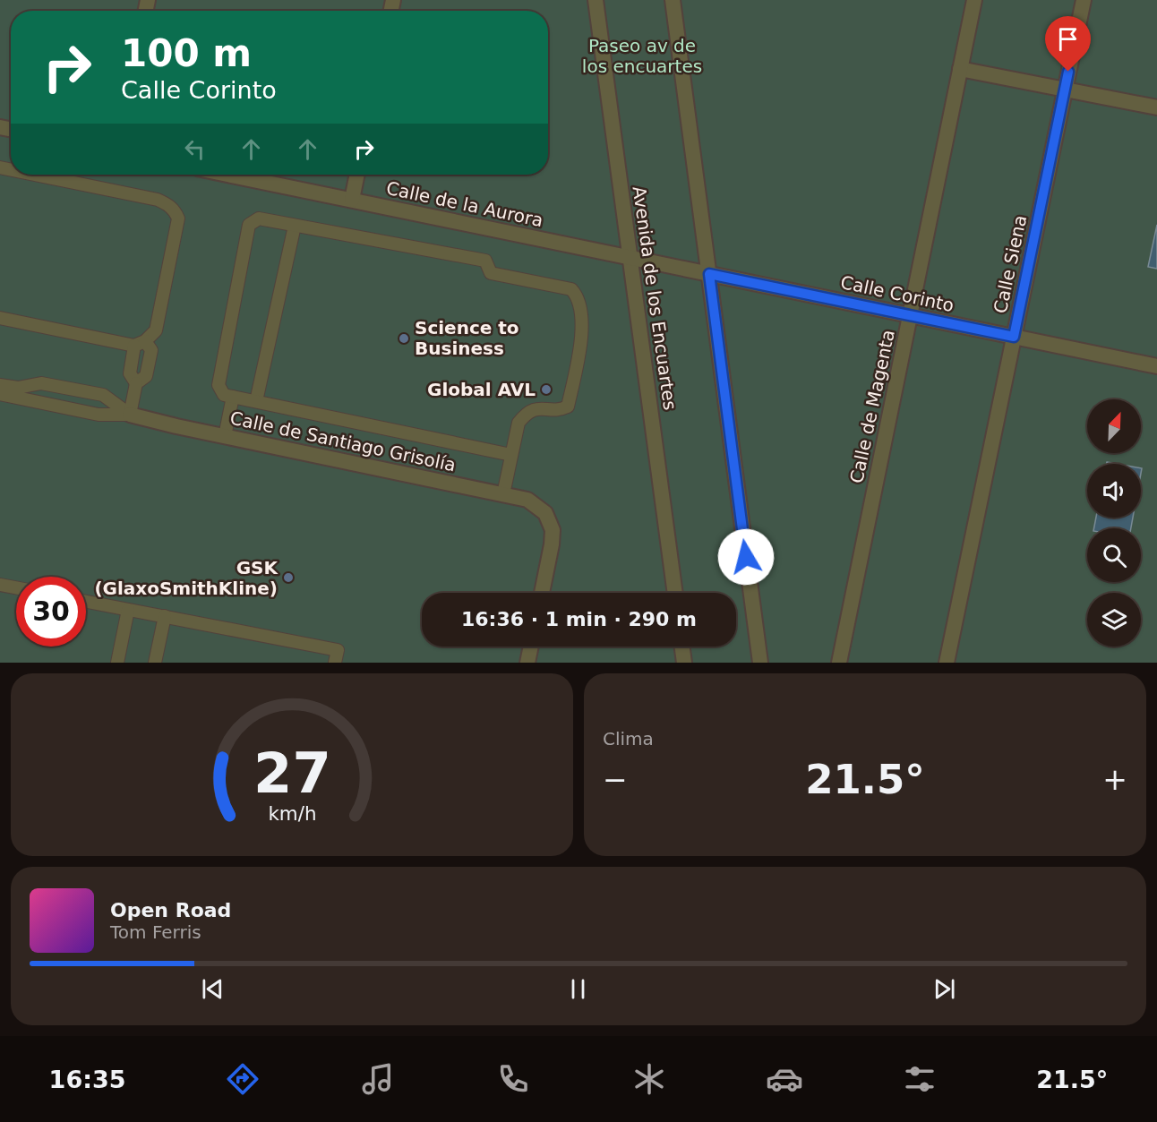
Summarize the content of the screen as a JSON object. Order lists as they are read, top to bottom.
{
  "streets": {
    "street": [
      "Calle de la Aurora",
      "Calle Siena",
      "Calle Corinto",
      "Avenida de los Encuartes",
      "Calle de Magenta",
      "Calle de Santiago Grisolía"
    ]
  },
  "crossings": [
    ["Calle de la Aurora", "Calle Corinto"],
    ["Calle de la Aurora", "Avenida de los Encuartes"],
    ["Calle Siena", "Calle Corinto"],
    ["Calle Corinto", "Avenida de los Encuartes"],
    ["Calle Corinto", "Calle de Magenta"]
  ],
  "parks": ["Paseo av de los encuartes"],
  "places": ["Science to Business", "Global AVL", "GSK (GlaxoSmithKline)"],
  "north": "top right",
  "page": {
    "turn": ["100 m", "Calle Corinto"],
    "limit": "30",
    "trip": "16:36 · 1 min · 290 m",
    "tile": "Clima",
    "heat": ["−", "21.5°", "+"],
    "song": ["Open Road", "Tom Ferris"],
    "tabs": ["16:35", "21.5°"],
    "gauge": ["27", "km/h"]
  }
}
